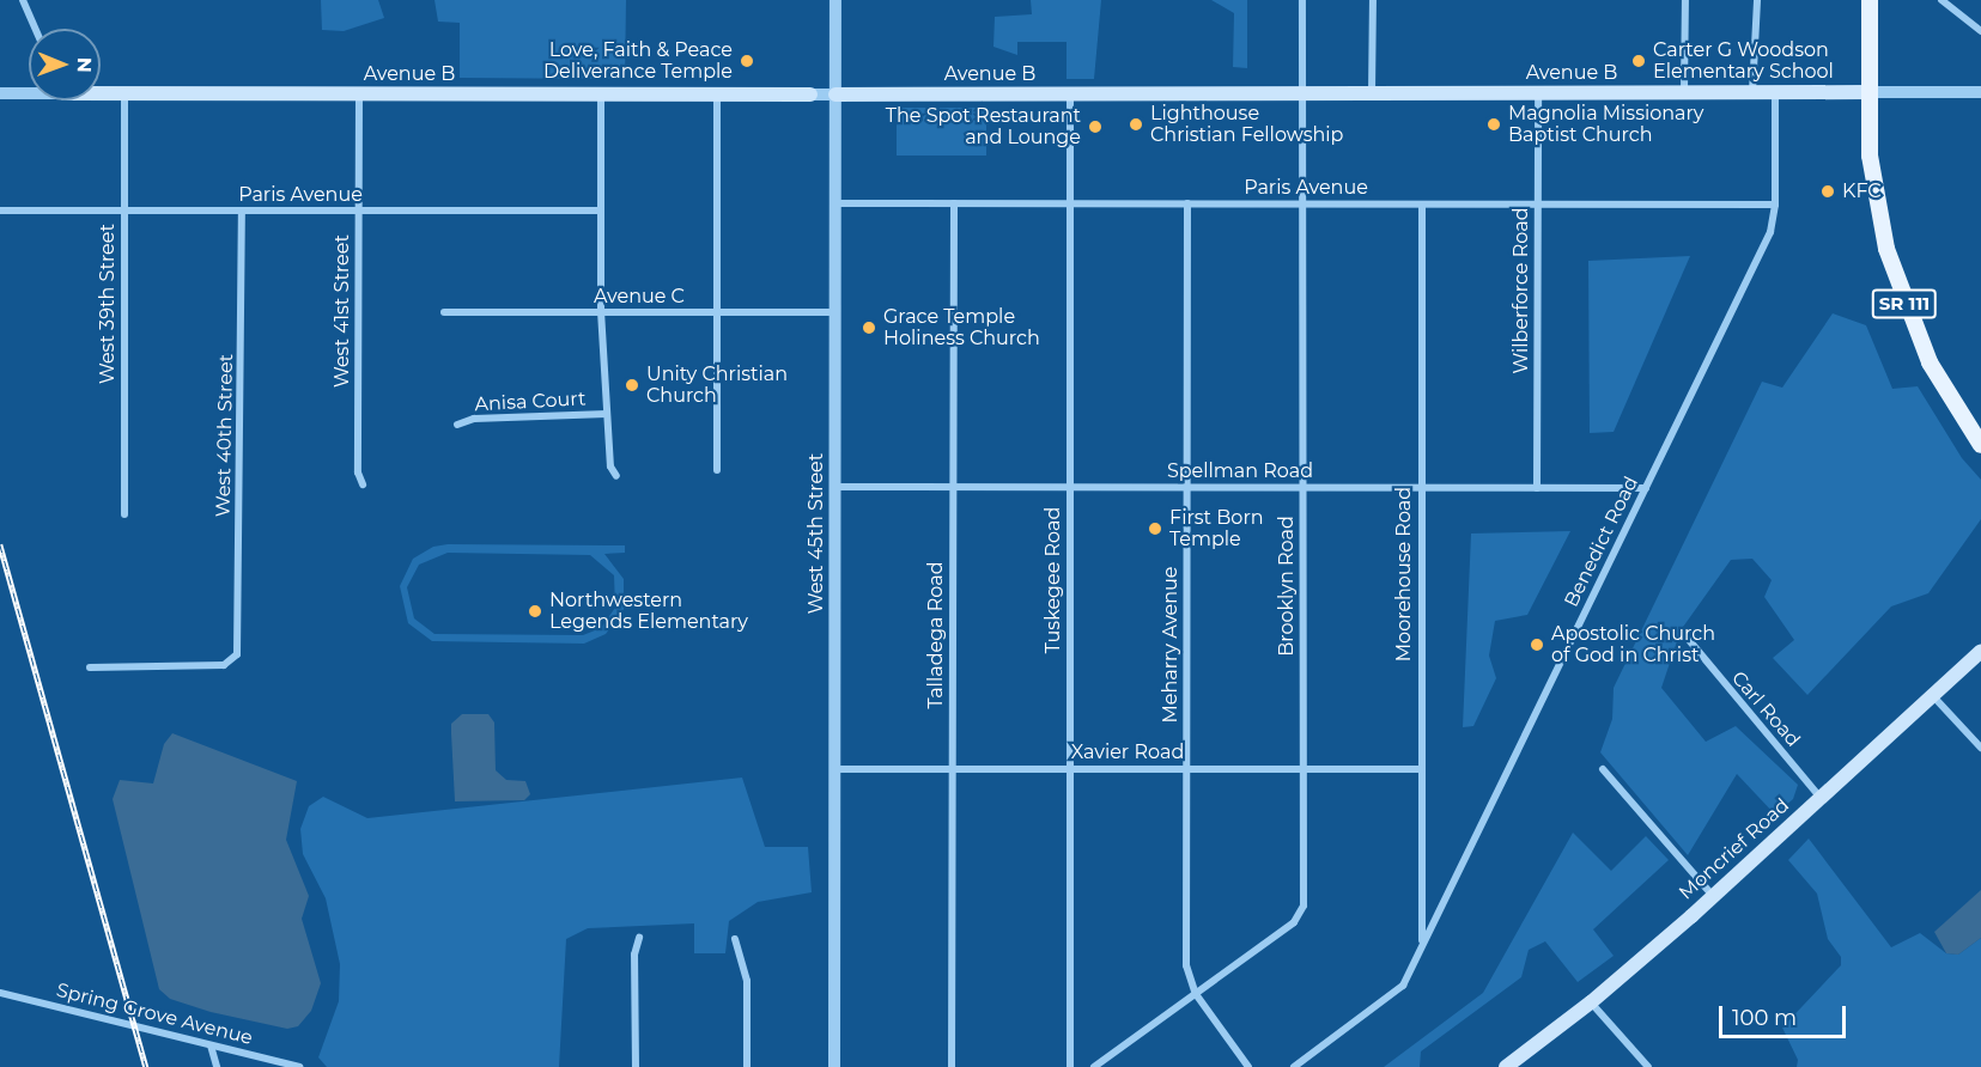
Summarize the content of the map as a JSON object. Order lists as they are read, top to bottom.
{
  "streets": {
    "main road": ["Avenue B", "SR 111", "Moncrief Road"],
    "street": [
      "Paris Avenue",
      "Wilberforce Road",
      "Avenue C",
      "West 39th Street",
      "West 41st Street",
      "Anisa Court",
      "West 40th Street",
      "Spellman Road",
      "West 45th Street",
      "Benedict Road",
      "Moorehouse Road",
      "Tuskegee Road",
      "Brooklyn Road",
      "Talladega Road",
      "Meharry Avenue",
      "Carl Road",
      "Xavier Road",
      "Spring Grove Avenue"
    ]
  },
  "crossings": [
    ["Avenue B", "Wilberforce Road"],
    ["Avenue B", "West 39th Street"],
    ["Avenue B", "SR 111"],
    ["Avenue B", "West 41st Street"],
    ["Avenue B", "West 45th Street"],
    ["Avenue B", "Benedict Road"],
    ["Avenue B", "Tuskegee Road"],
    ["Avenue B", "Brooklyn Road"],
    ["Paris Avenue", "Wilberforce Road"],
    ["Paris Avenue", "West 39th Street"],
    ["Paris Avenue", "West 41st Street"],
    ["Paris Avenue", "West 40th Street"],
    ["Paris Avenue", "West 45th Street"],
    ["Paris Avenue", "Benedict Road"],
    ["Paris Avenue", "Moorehouse Road"],
    ["Paris Avenue", "Tuskegee Road"],
    ["Paris Avenue", "Brooklyn Road"],
    ["Paris Avenue", "Talladega Road"],
    ["Paris Avenue", "Meharry Avenue"],
    ["Wilberforce Road", "Spellman Road"],
    ["Avenue C", "West 45th Street"],
    ["Spellman Road", "West 45th Street"],
    ["Spellman Road", "Benedict Road"],
    ["Spellman Road", "Moorehouse Road"],
    ["Spellman Road", "Tuskegee Road"],
    ["Spellman Road", "Brooklyn Road"],
    ["Spellman Road", "Talladega Road"],
    ["Spellman Road", "Meharry Avenue"],
    ["West 45th Street", "Xavier Road"],
    ["Benedict Road", "Moorehouse Road"],
    ["Moorehouse Road", "Xavier Road"],
    ["Tuskegee Road", "Xavier Road"],
    ["Brooklyn Road", "Meharry Avenue"],
    ["Brooklyn Road", "Xavier Road"],
    ["Talladega Road", "Xavier Road"],
    ["Meharry Avenue", "Xavier Road"],
    ["Carl Road", "Moncrief Road"]
  ],
  "places": [
    "Love, Faith & Peace Deliverance Temple",
    "Carter G Woodson Elementary School",
    "Lighthouse Christian Fellowship",
    "Magnolia Missionary Baptist Church",
    "The Spot Restaurant and Lounge",
    "KFC",
    "Grace Temple Holiness Church",
    "Unity Christian Church",
    "First Born Temple",
    "Northwestern Legends Elementary",
    "Apostolic Church of God in Christ"
  ],
  "scale_bar": "100 m",
  "north": "right"
}
